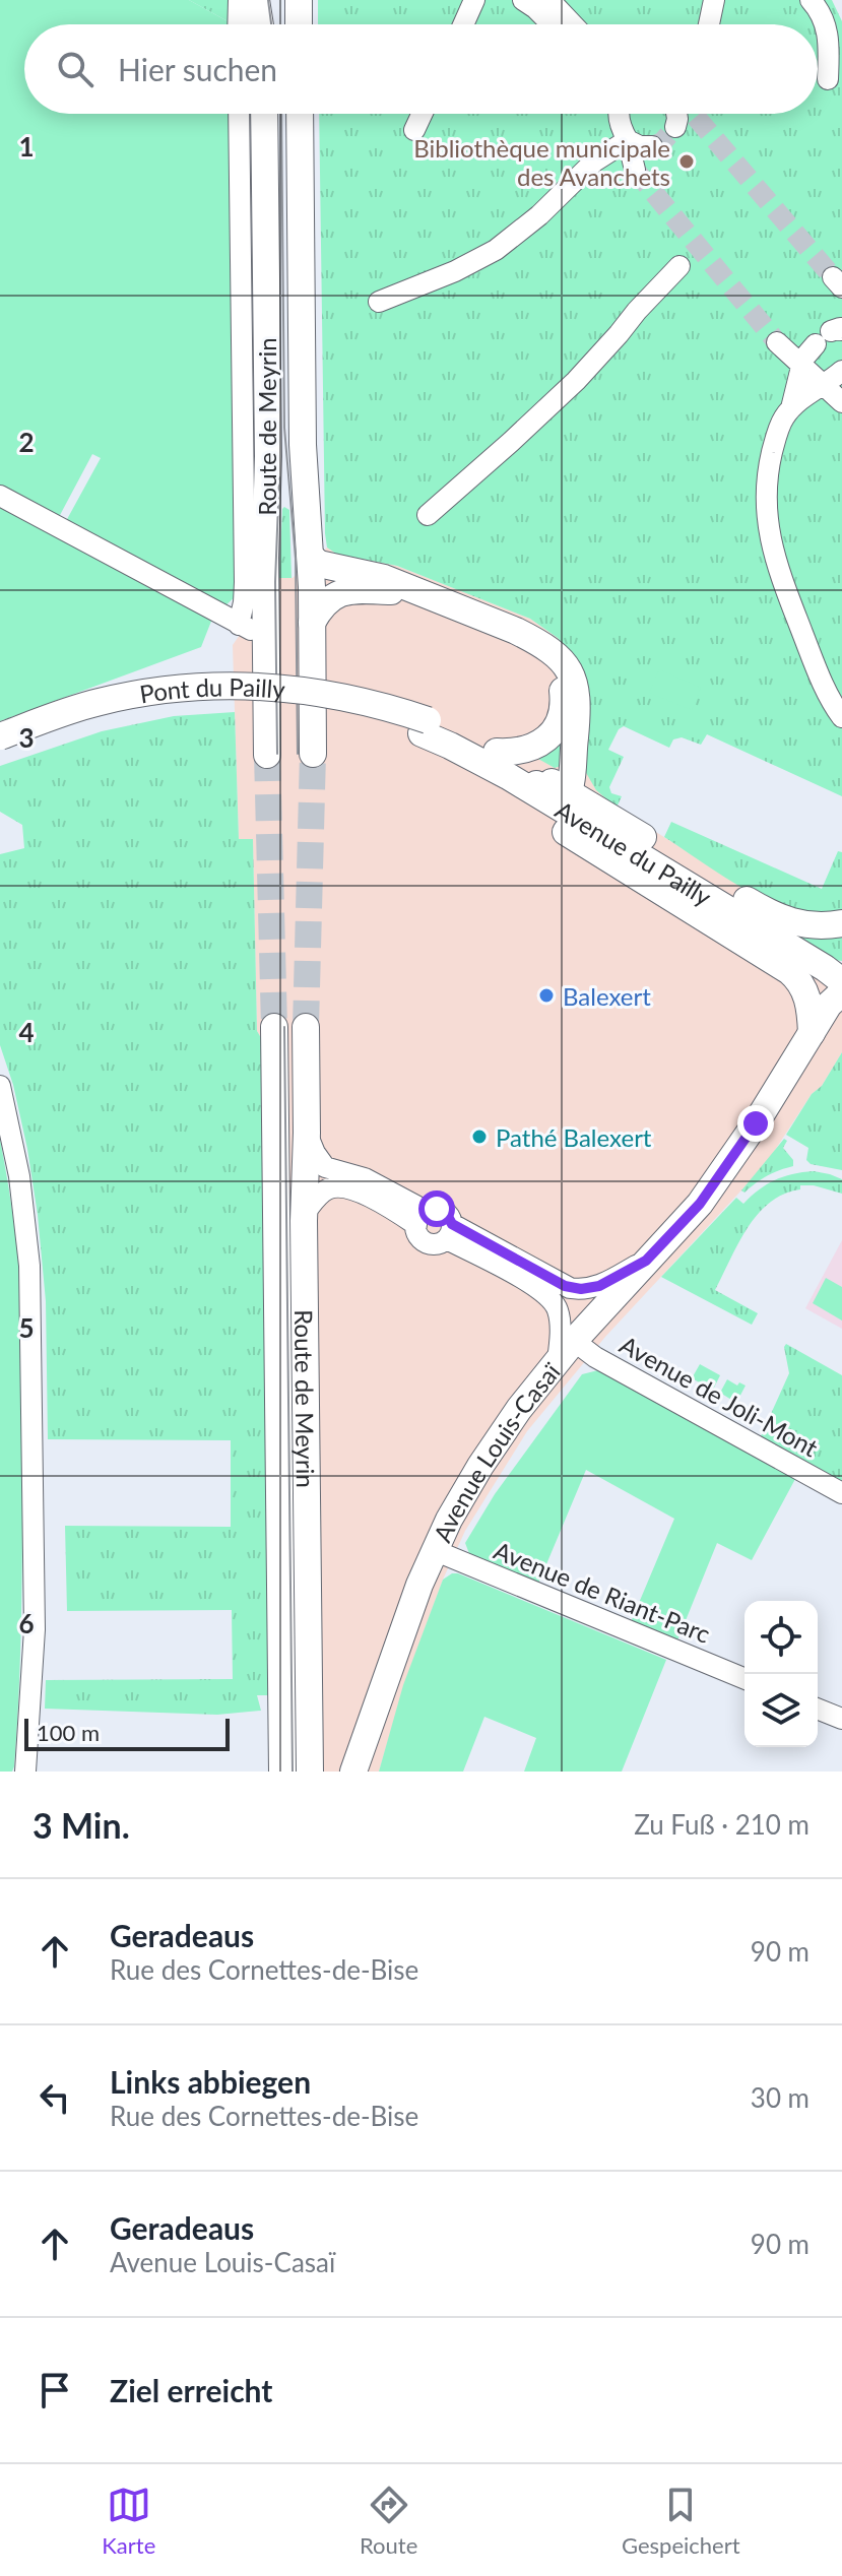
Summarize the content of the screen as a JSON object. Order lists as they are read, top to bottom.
{
  "streets": {
    "main road": [
      "Route de Meyrin",
      "Pont du Pailly",
      "Avenue du Pailly",
      "Avenue Louis-Casaï"
    ],
    "street": ["Avenue de Joli-Mont", "Avenue de Riant-Parc"]
  },
  "crossings": [
    ["Pont du Pailly", "Avenue du Pailly"],
    ["Avenue de Joli-Mont", "Avenue Louis-Casaï"],
    ["Avenue Louis-Casaï", "Avenue de Riant-Parc"]
  ],
  "places": ["Bibliothèque municipale des Avanchets", "Balexert", "Pathé Balexert"],
  "scale_bar": "100 m",
  "page": {
    "search": "Hier suchen",
    "scale": "100 m",
    "heading": ["3 Min.", "Zu Fuß · 210 m"],
    "list": [
      ["Geradeaus", "Rue des Cornettes-de-Bise", "90 m"],
      ["Links abbiegen", "Rue des Cornettes-de-Bise", "30 m"],
      ["Geradeaus", "Avenue Louis-Casaï", "90 m"],
      "Ziel erreicht"
    ],
    "nav": ["Karte", "Route", "Gespeichert"]
  },
  "grid": {
    "rows": [
      "1",
      "2",
      "3",
      "4",
      "5",
      "6"
    ]
  }
}
